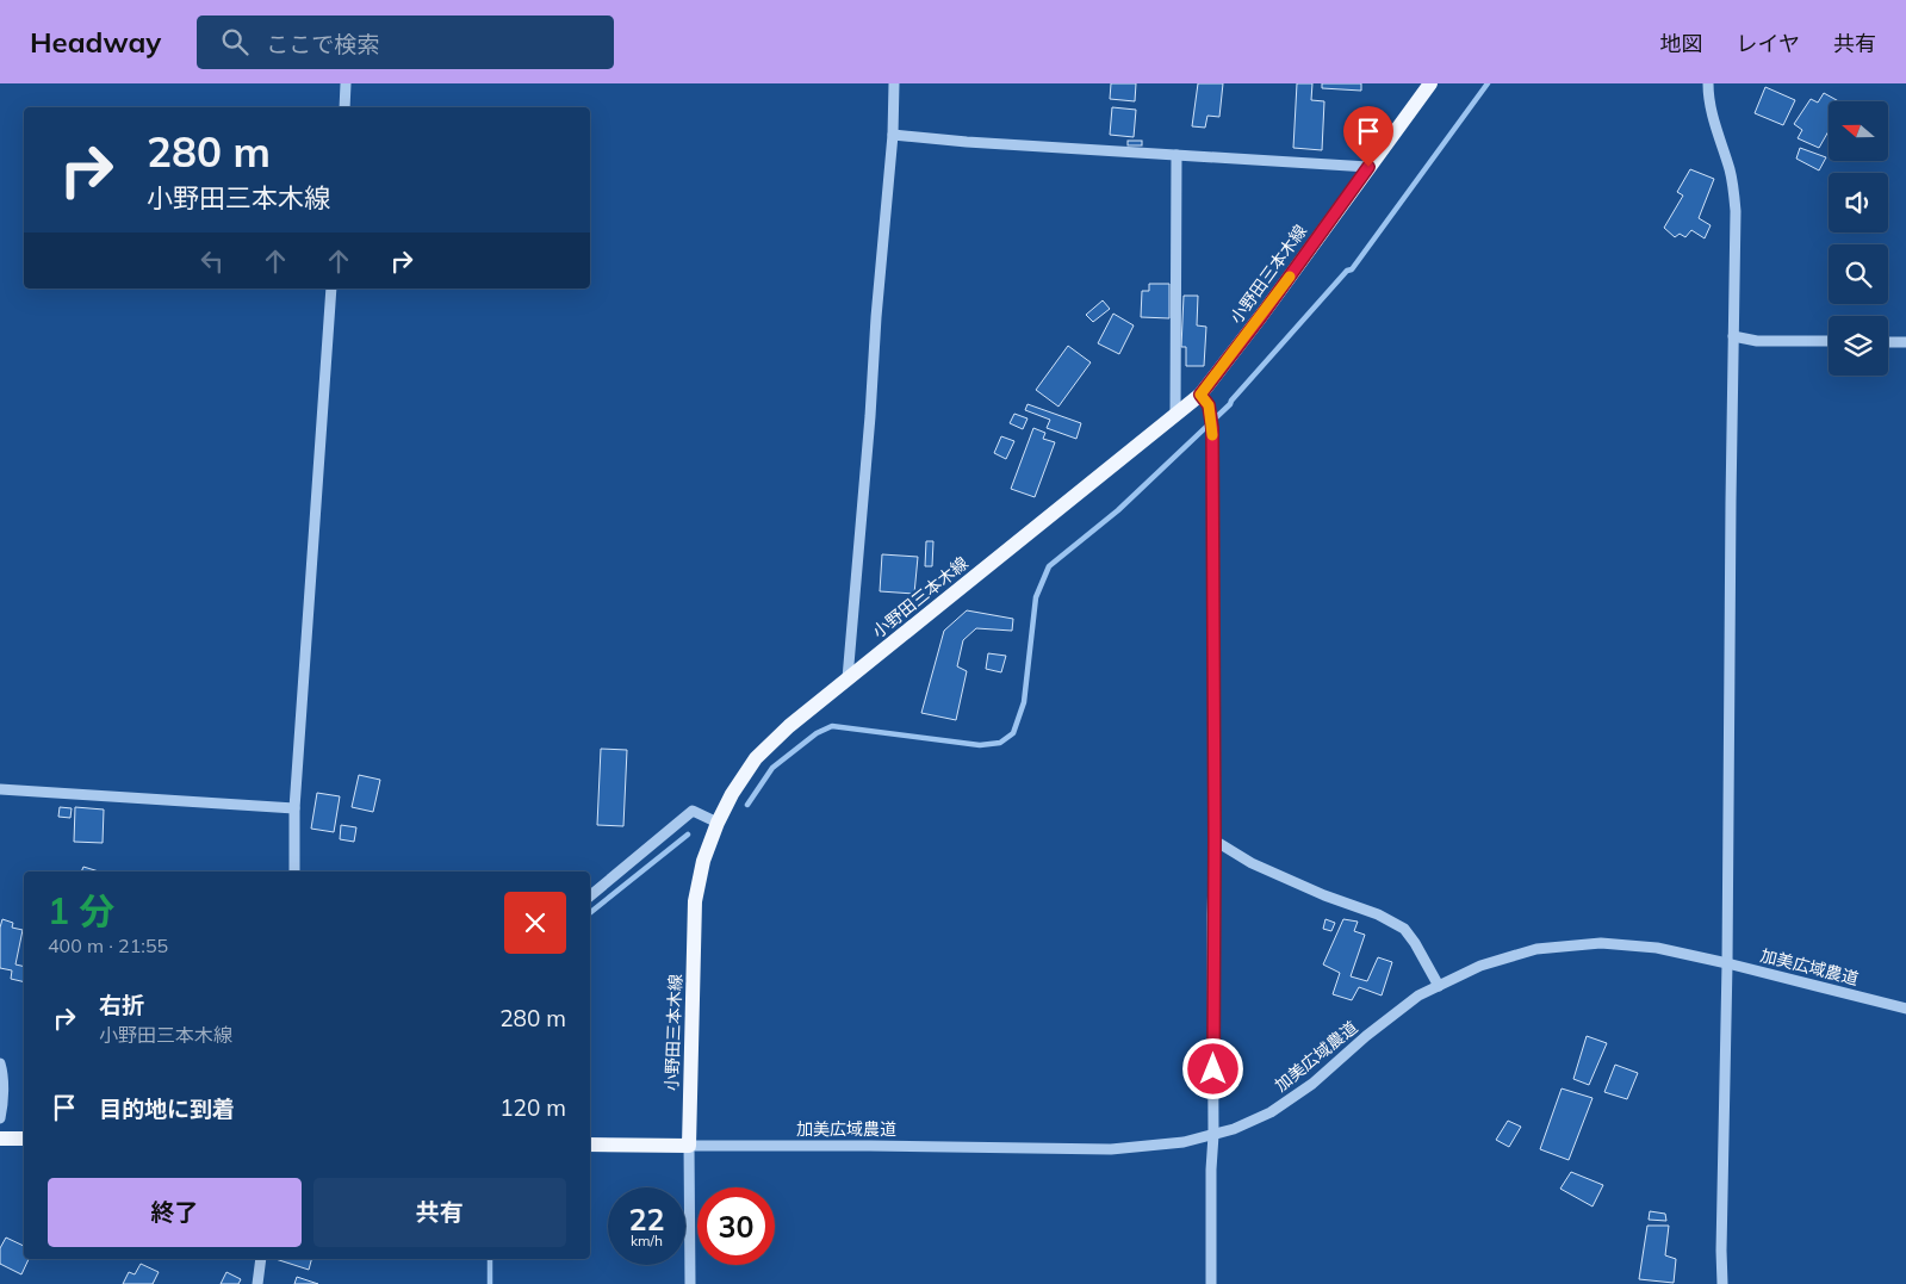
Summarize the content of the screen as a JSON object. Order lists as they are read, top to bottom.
{
  "streets": {
    "main road": ["小野田三本木線"],
    "street": ["加美広域農道"]
  },
  "crossings": [
    ["小野田三本木線", "加美広域農道"]
  ],
  "north": "left",
  "page": {
    "header": "Headway",
    "search": "ここで検索",
    "nav": ["地図", "レイヤ", "共有"],
    "turn": ["280 m", "小野田三本木線"],
    "heading": ["1 分", "400 m · 21:55"],
    "list": [
      {
        "name": "右折",
        "note": "小野田三本木線",
        "value": "280 m"
      },
      {
        "name": "目的地に到着",
        "value": "120 m"
      }
    ],
    "buttons": ["終了", "共有"],
    "speed": "22 km/h",
    "limit": "30"
  }
}
